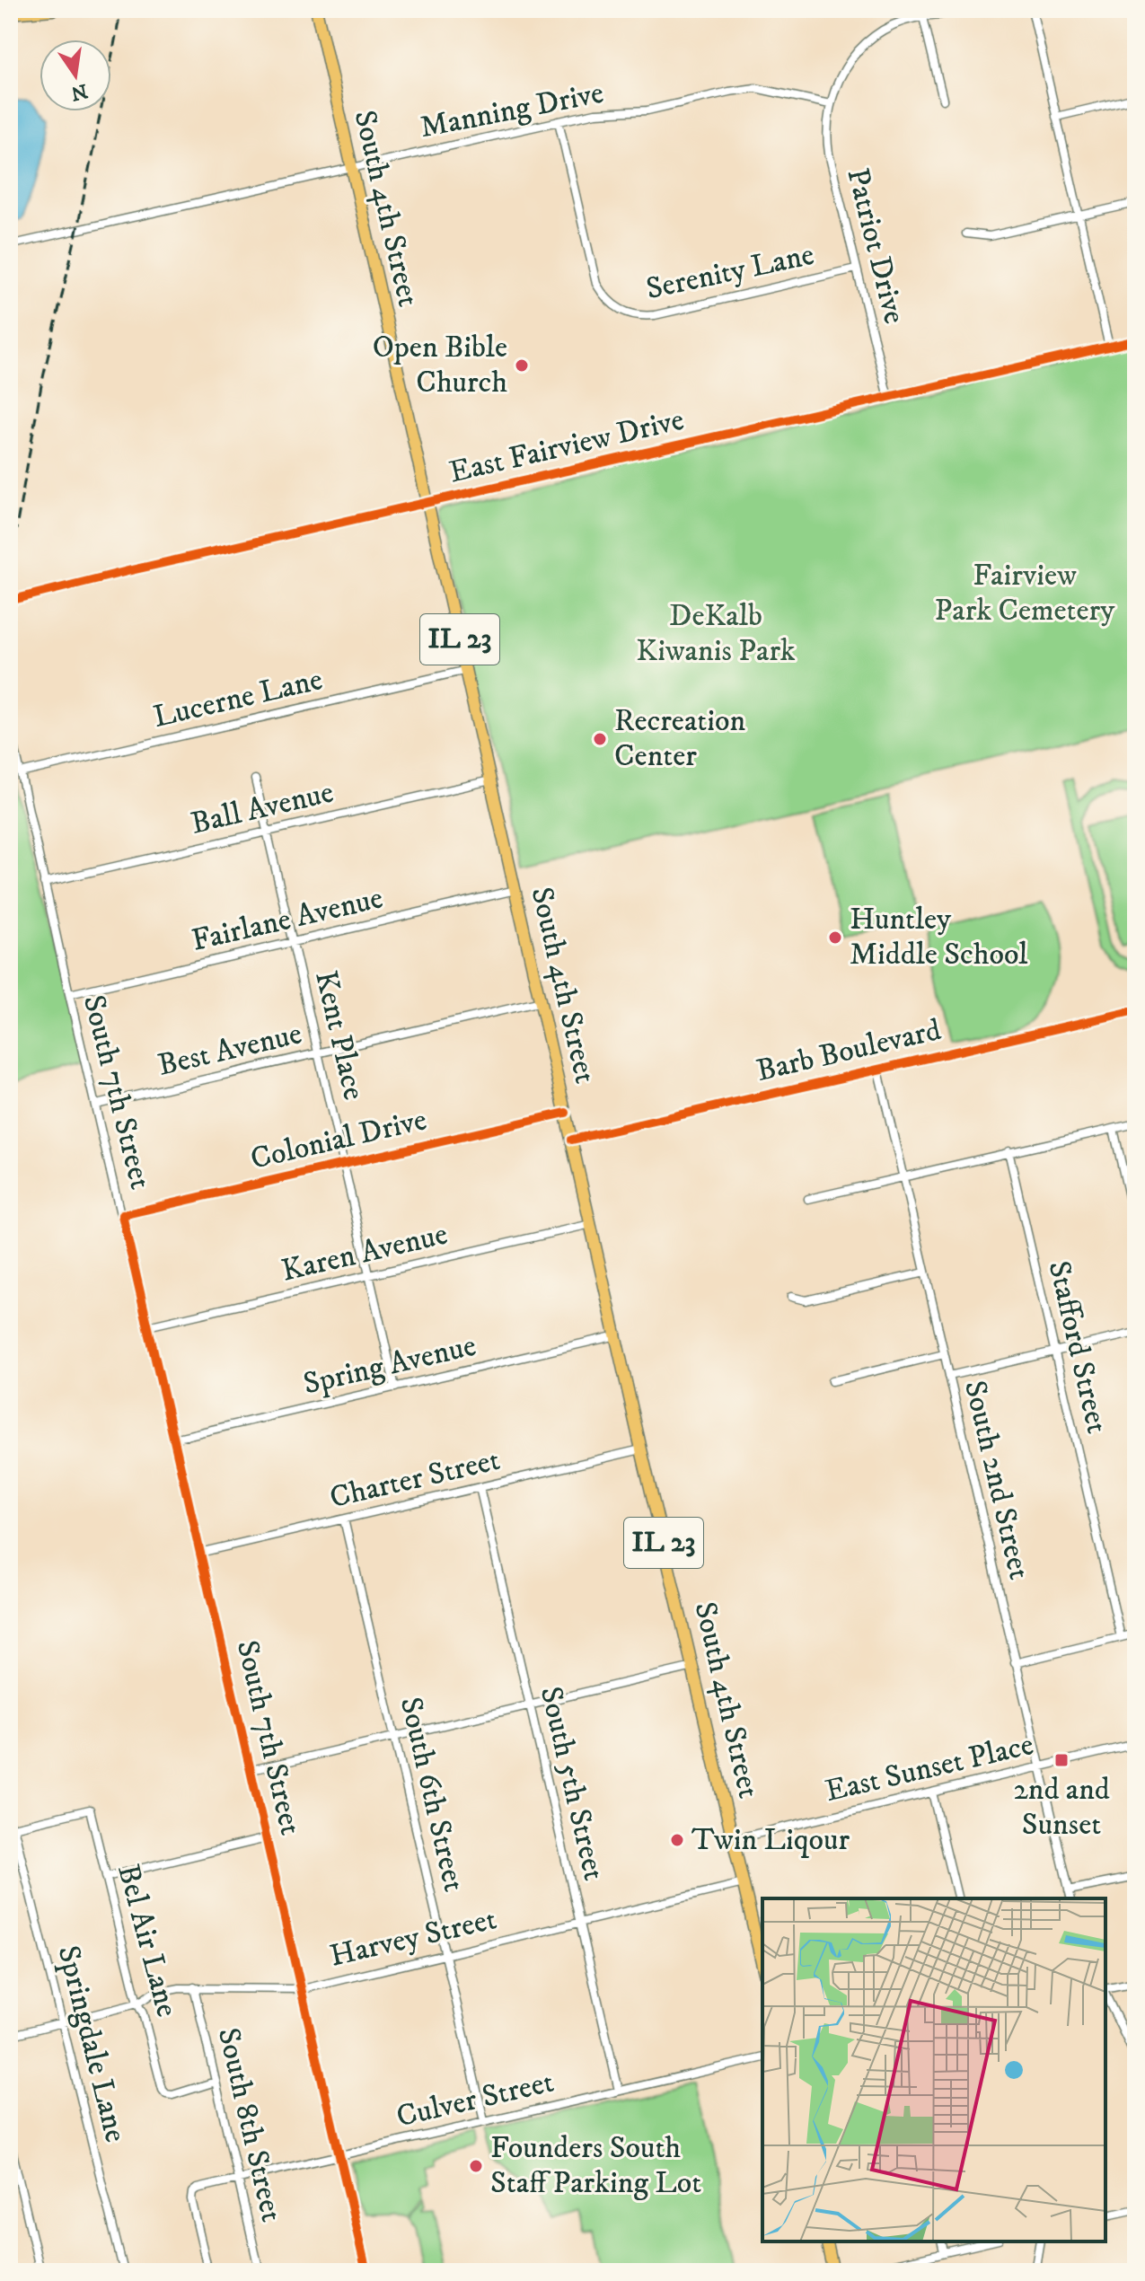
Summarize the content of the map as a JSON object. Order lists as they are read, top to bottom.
{
  "streets": {
    "main road": ["South 4th Street", "IL 23"],
    "street": [
      "Manning Drive",
      "Patriot Drive",
      "Serenity Lane",
      "East Fairview Drive",
      "Lucerne Lane",
      "Ball Avenue",
      "Fairlane Avenue",
      "Kent Place",
      "Best Avenue",
      "Barb Boulevard",
      "South 7th Street",
      "Colonial Drive",
      "Karen Avenue",
      "Stafford Street",
      "Spring Avenue",
      "Charter Street",
      "South 2nd Street",
      "East Sunset Place",
      "South 5th Street",
      "South 6th Street",
      "Harvey Street",
      "Bel Air Lane",
      "Springdale Lane",
      "Culver Street",
      "South 8th Street"
    ]
  },
  "crossings": [
    ["Manning Drive", "South 4th Street"],
    ["Manning Drive", "Patriot Drive"],
    ["Manning Drive", "Serenity Lane"],
    ["South 4th Street", "East Fairview Drive"],
    ["South 4th Street", "Lucerne Lane"],
    ["South 4th Street", "Ball Avenue"],
    ["South 4th Street", "Fairlane Avenue"],
    ["South 4th Street", "Best Avenue"],
    ["South 4th Street", "Barb Boulevard"],
    ["South 4th Street", "Colonial Drive"],
    ["South 4th Street", "Karen Avenue"],
    ["South 4th Street", "Spring Avenue"],
    ["South 4th Street", "Charter Street"],
    ["South 4th Street", "East Sunset Place"],
    ["South 4th Street", "Harvey Street"],
    ["Patriot Drive", "Serenity Lane"],
    ["Patriot Drive", "East Fairview Drive"],
    ["Lucerne Lane", "South 7th Street"],
    ["Ball Avenue", "Kent Place"],
    ["Ball Avenue", "South 7th Street"],
    ["Fairlane Avenue", "Kent Place"],
    ["Fairlane Avenue", "South 7th Street"],
    ["Kent Place", "Best Avenue"],
    ["Kent Place", "Colonial Drive"],
    ["Kent Place", "Karen Avenue"],
    ["Kent Place", "Spring Avenue"],
    ["Best Avenue", "South 7th Street"],
    ["Barb Boulevard", "South 2nd Street"],
    ["South 7th Street", "Colonial Drive"],
    ["South 7th Street", "Karen Avenue"],
    ["South 7th Street", "Spring Avenue"],
    ["South 7th Street", "Charter Street"],
    ["South 7th Street", "Harvey Street"],
    ["South 7th Street", "Culver Street"],
    ["Charter Street", "South 5th Street"],
    ["Charter Street", "South 6th Street"],
    ["South 2nd Street", "East Sunset Place"],
    ["South 5th Street", "Harvey Street"],
    ["South 5th Street", "Culver Street"],
    ["South 6th Street", "Harvey Street"],
    ["South 6th Street", "Culver Street"],
    ["Harvey Street", "Bel Air Lane"],
    ["Harvey Street", "Springdale Lane"],
    ["Harvey Street", "South 8th Street"],
    ["Bel Air Lane", "Springdale Lane"],
    ["Bel Air Lane", "South 8th Street"],
    ["Culver Street", "South 8th Street"]
  ],
  "parks": ["Fairview Park Cemetery", "DeKalb Kiwanis Park"],
  "places": {
    "other": [
      "Open Bible Church",
      "Recreation Center",
      "Huntley Middle School",
      "Twin Liqour",
      "Founders South Staff Parking Lot"
    ],
    "transit": ["2nd and Sunset"]
  },
  "north": "bottom"
}
